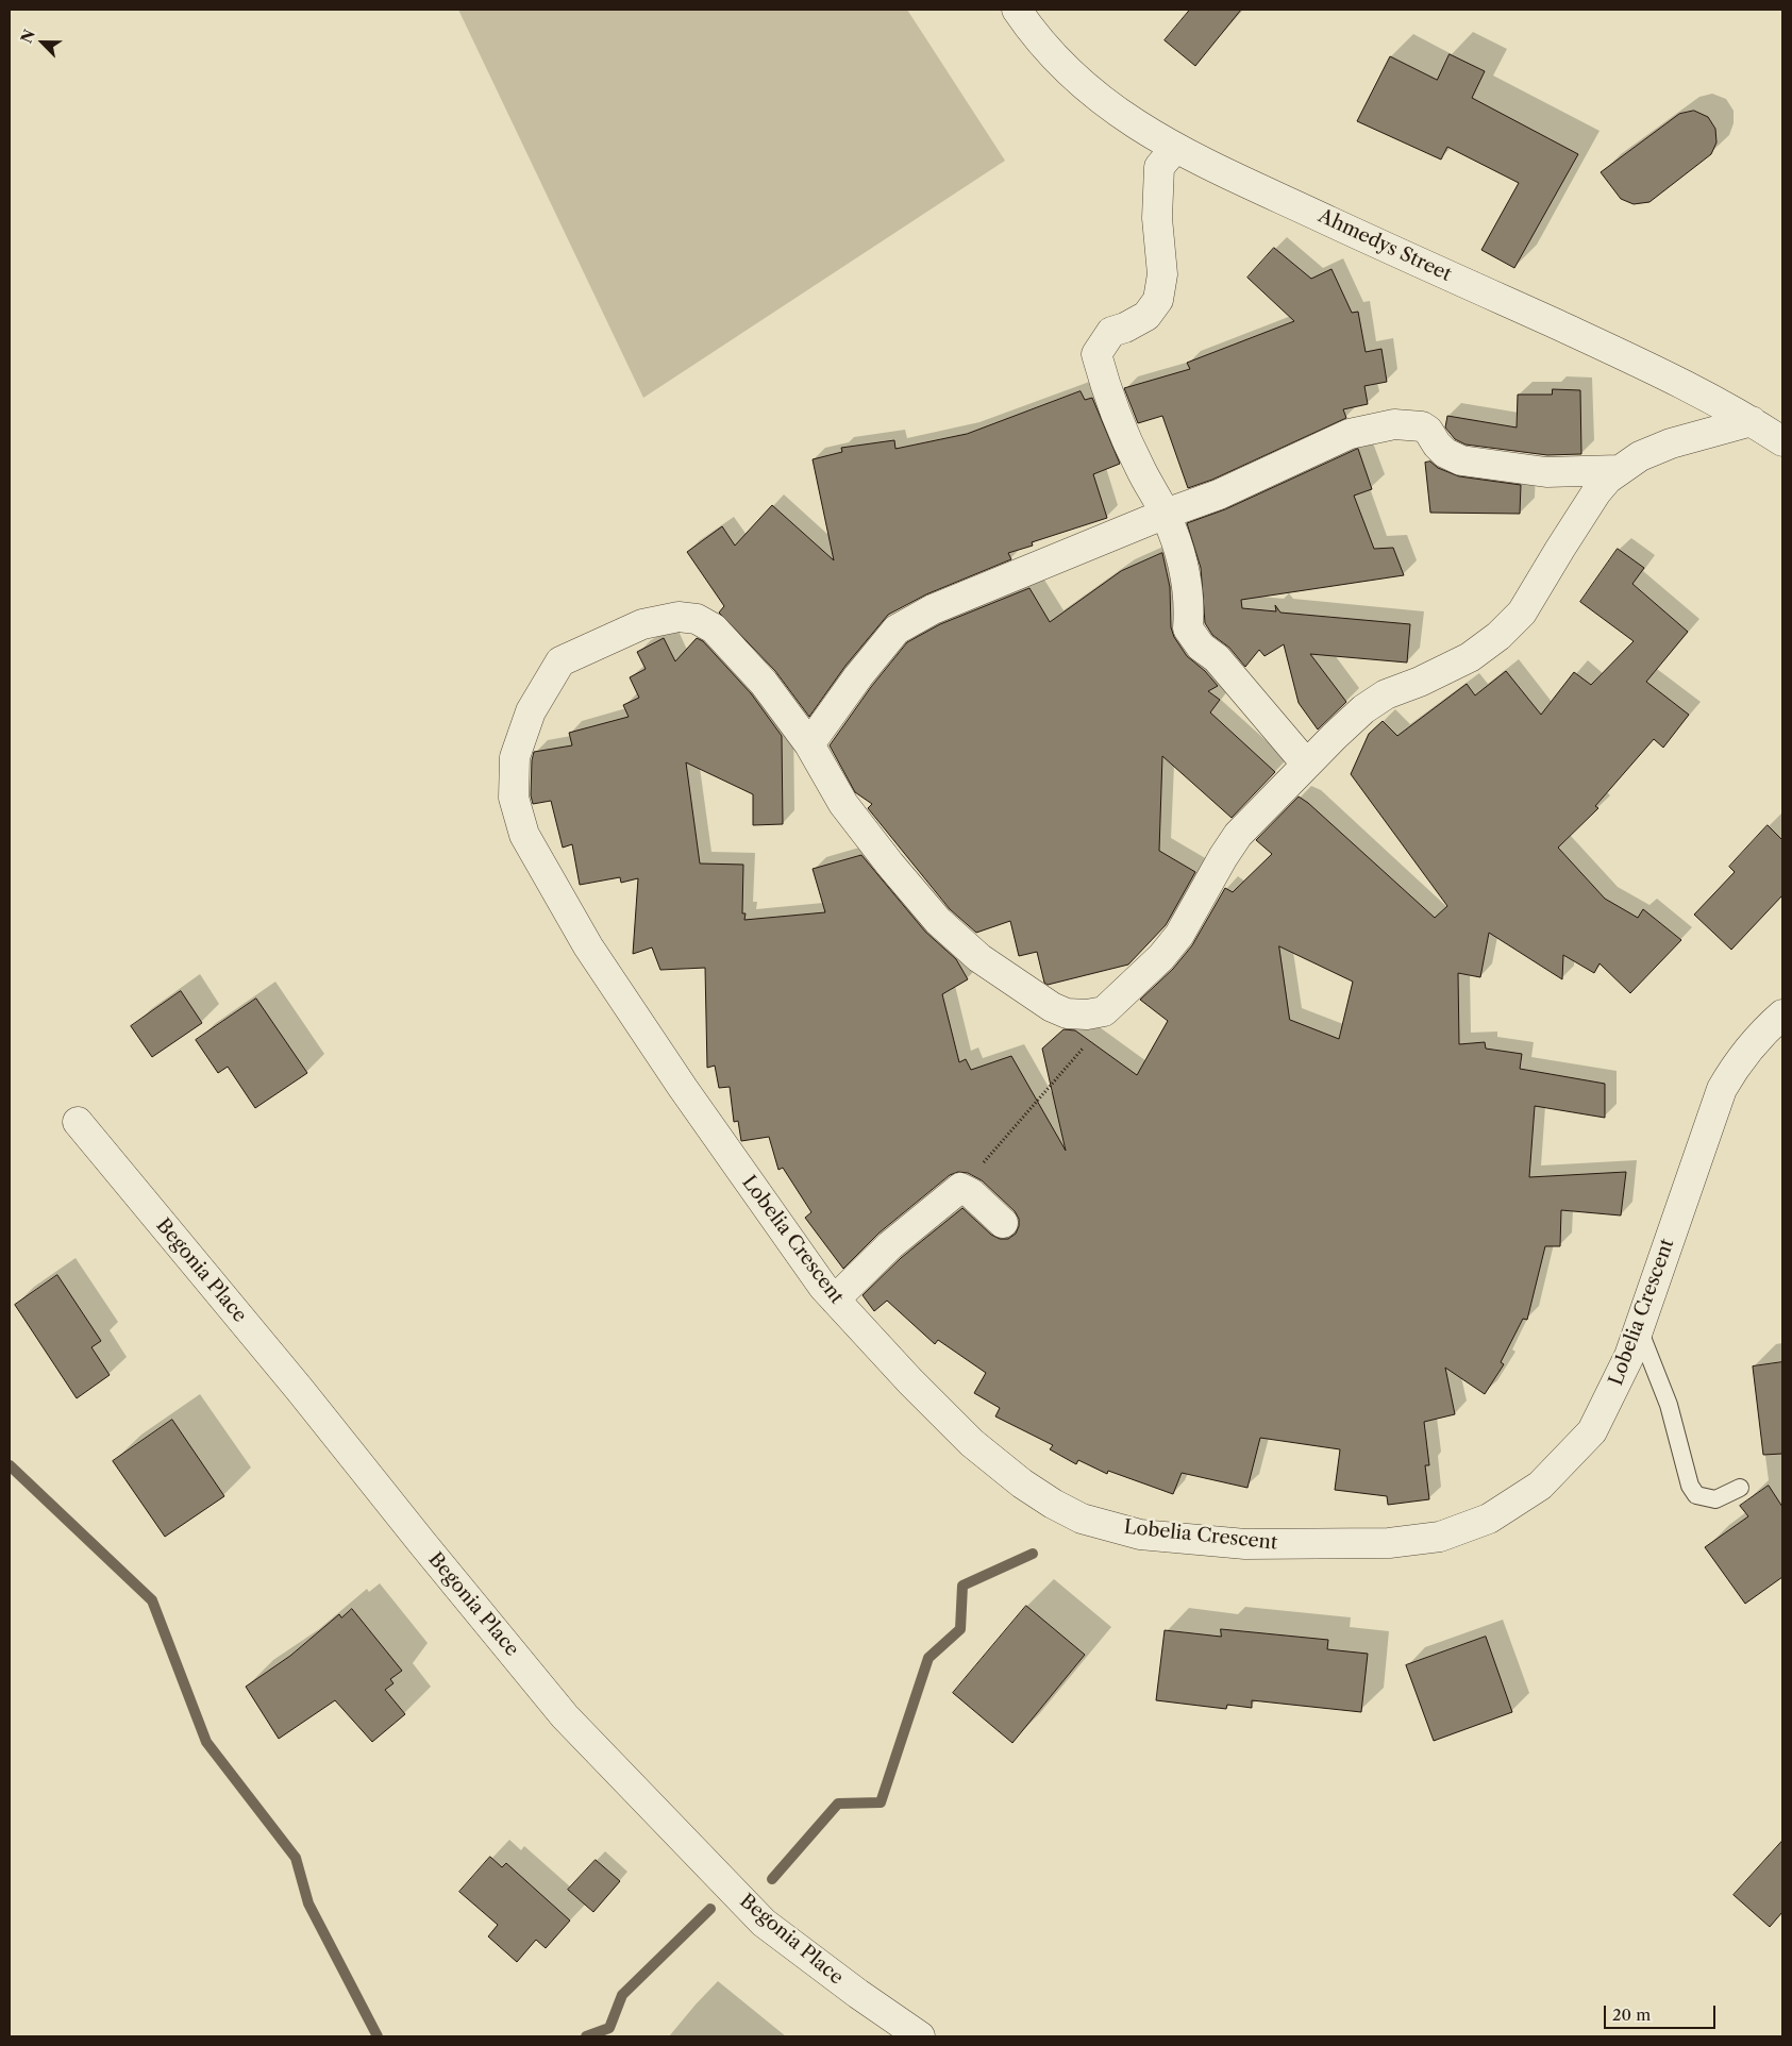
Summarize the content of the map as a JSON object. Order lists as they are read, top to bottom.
{
  "streets": {
    "street": ["Ahmedys Street", "Lobelia Crescent", "Begonia Place"]
  },
  "scale_bar": "20 m",
  "north": "top left"
}
